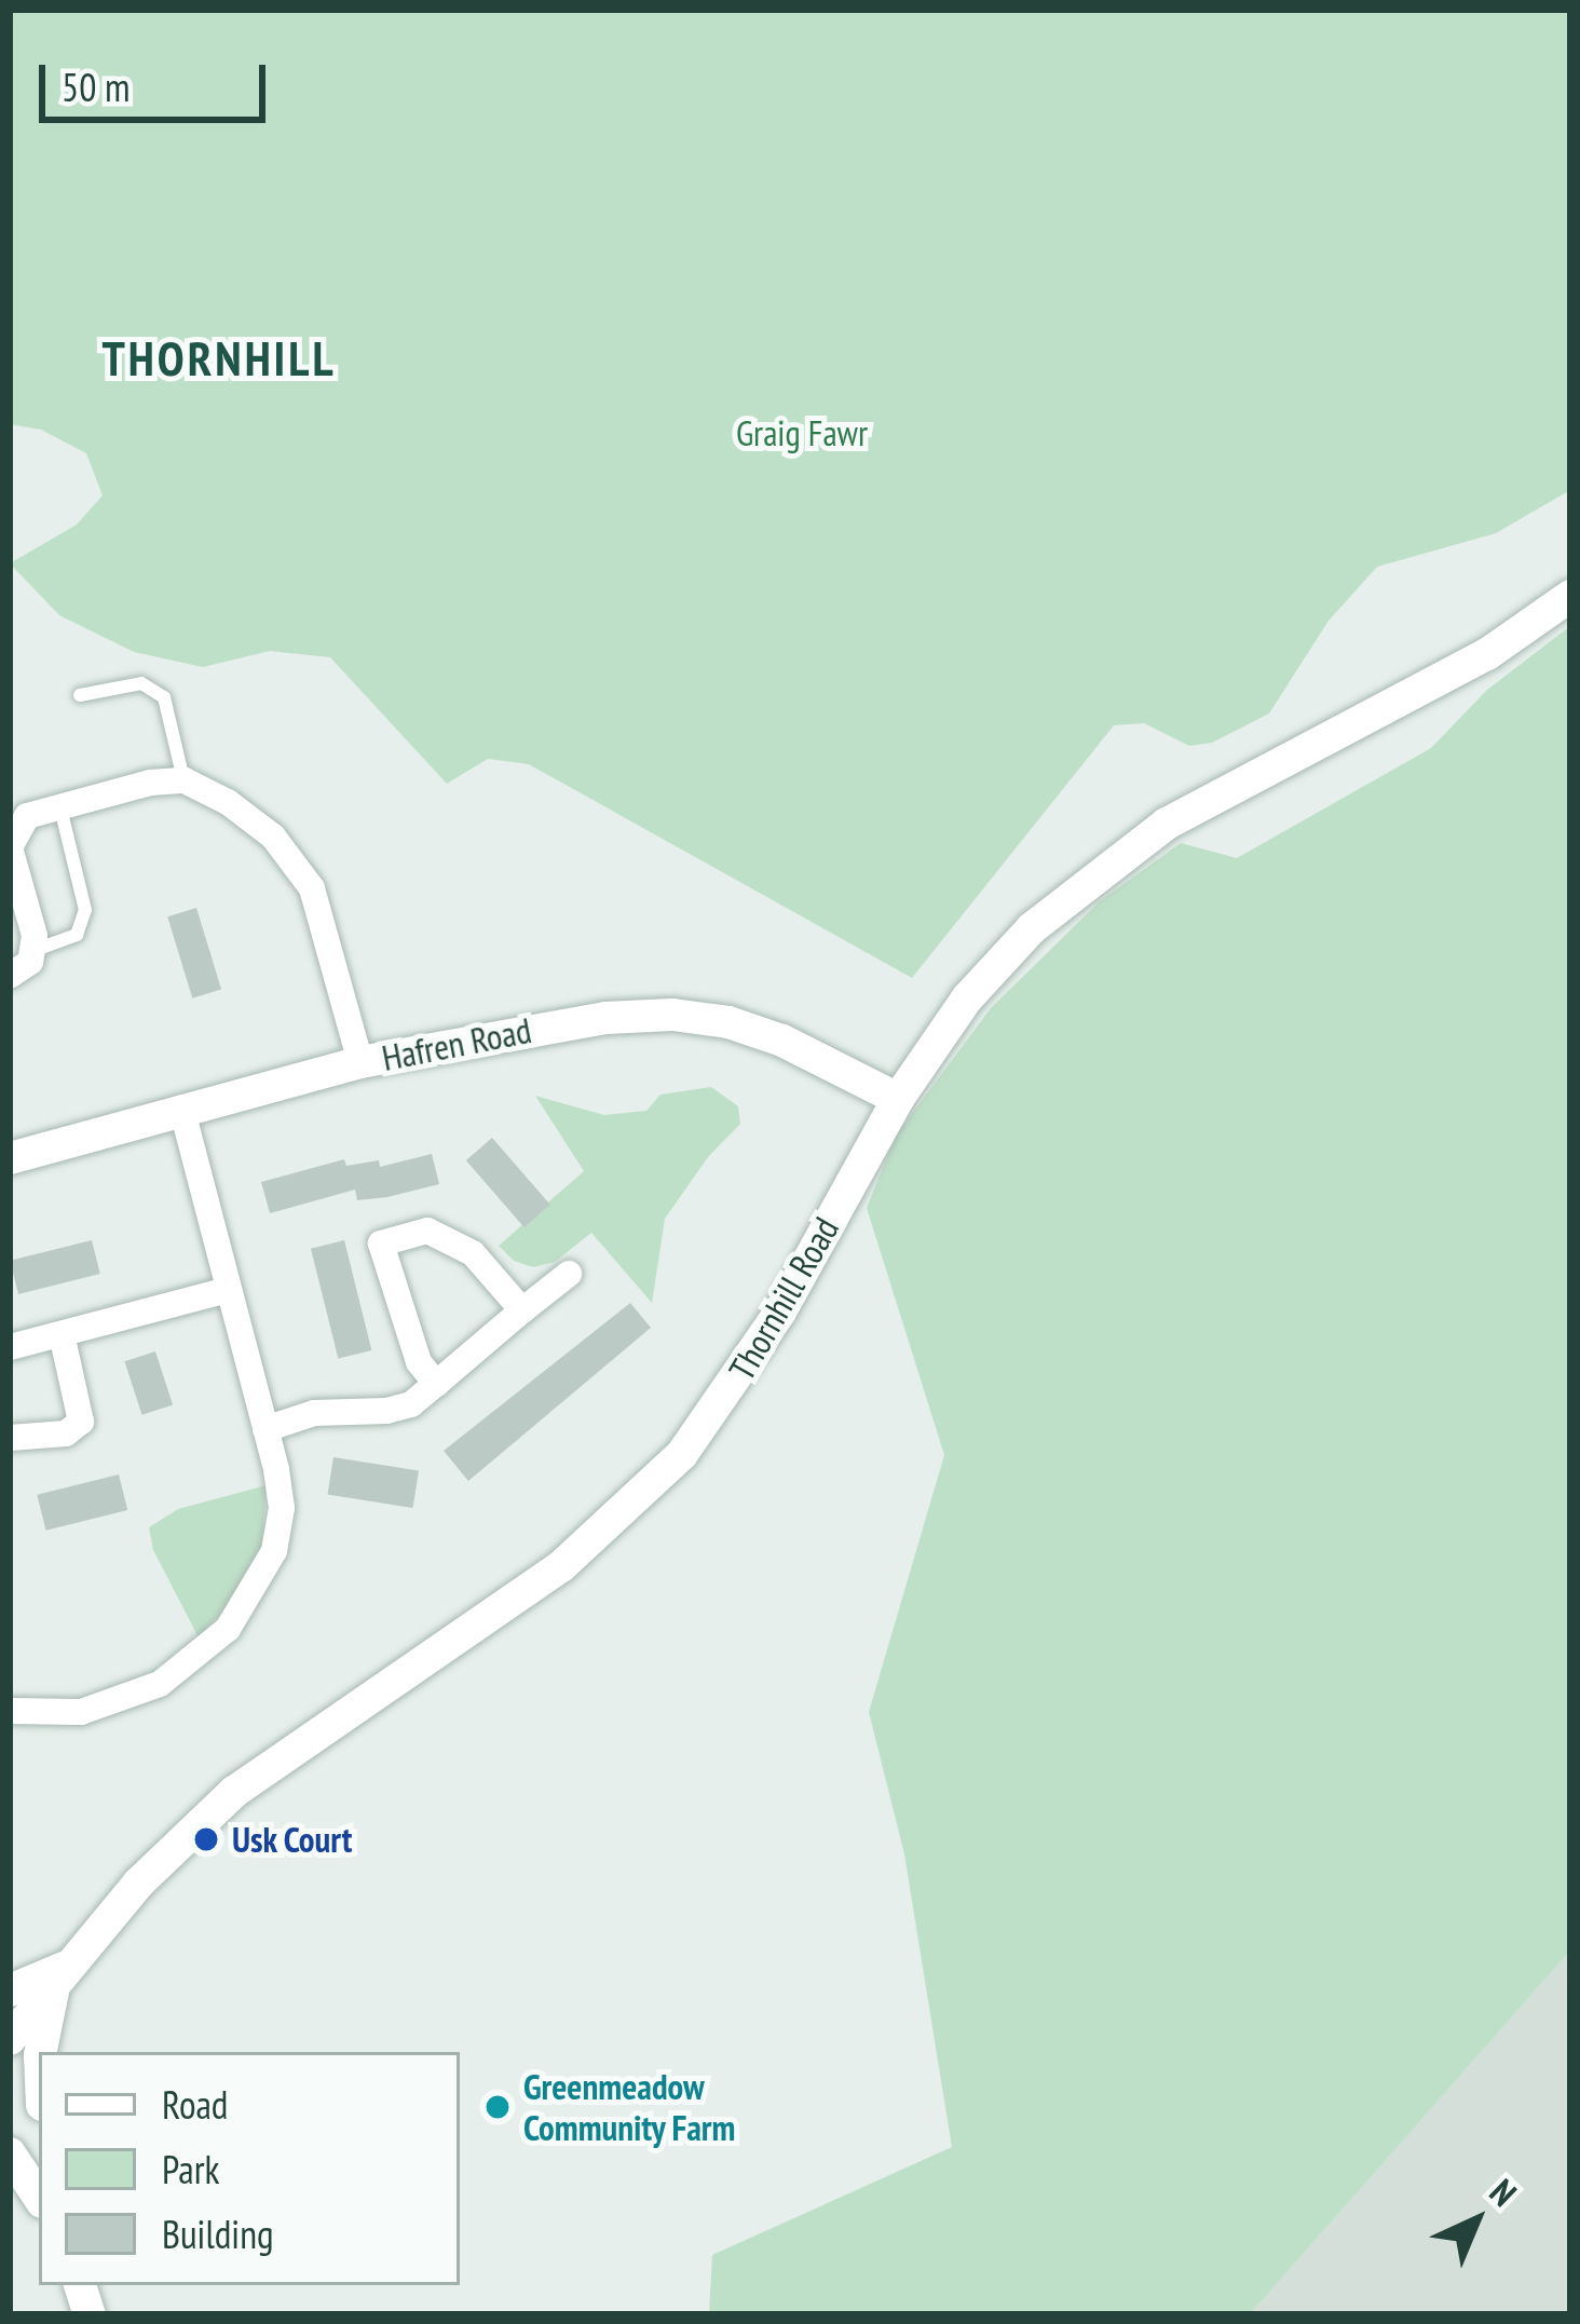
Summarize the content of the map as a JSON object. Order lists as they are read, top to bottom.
{
  "streets": {
    "street": ["Hafren Road", "Thornhill Road"]
  },
  "crossings": [
    ["Hafren Road", "Thornhill Road"]
  ],
  "districts": ["THORNHILL"],
  "parks": ["Graig Fawr"],
  "places": ["Usk Court", "Greenmeadow Community Farm"],
  "legend": ["Road", "Park", "Building"],
  "scale_bar": "50 m",
  "north": "top right"
}
